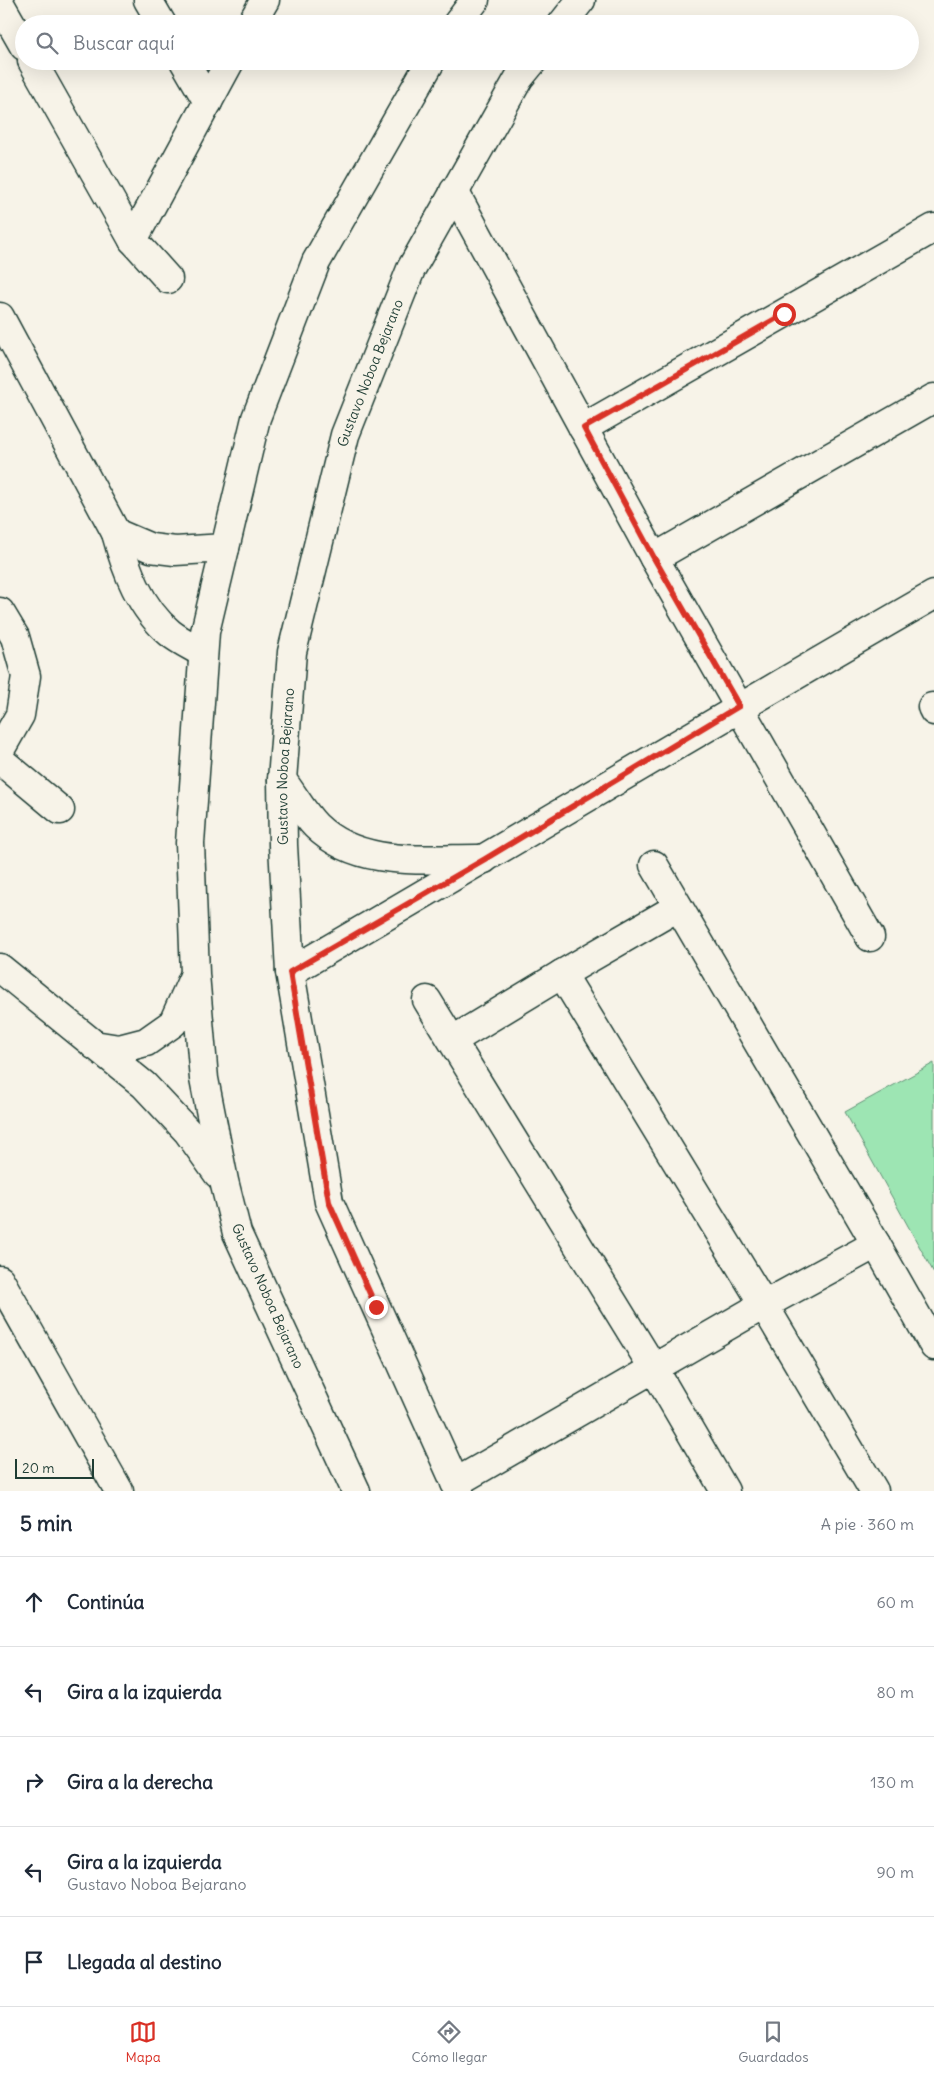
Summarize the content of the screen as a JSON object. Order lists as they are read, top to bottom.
{
  "streets": {
    "street": ["Gustavo Noboa Bejarano"]
  },
  "scale_bar": "20 m",
  "page": {
    "search": "Buscar aquí",
    "scale": "20 m",
    "heading": ["5 min", "A pie · 360 m"],
    "list": [
      ["Continúa", "60 m"],
      ["Gira a la izquierda", "80 m"],
      ["Gira a la derecha", "130 m"],
      ["Gira a la izquierda", "Gustavo Noboa Bejarano", "90 m"],
      "Llegada al destino"
    ],
    "nav": ["Mapa", "Cómo llegar", "Guardados"]
  }
}
